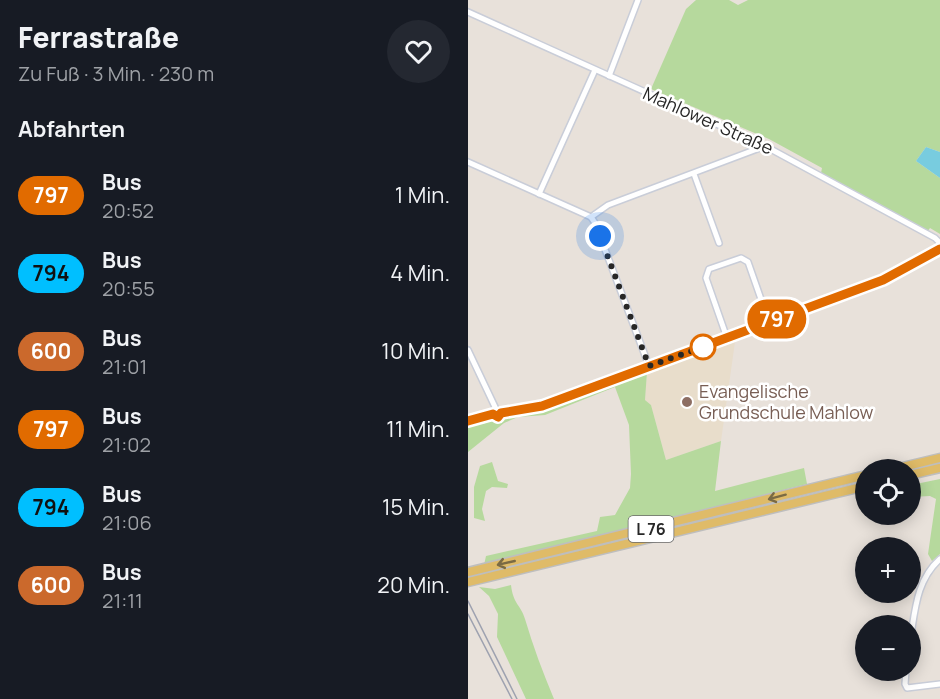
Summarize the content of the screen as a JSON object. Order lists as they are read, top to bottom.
{
  "streets": {
    "main road": ["L 76"],
    "street": ["Mahlower Straße"]
  },
  "places": ["Evangelische Grundschule Mahlow"],
  "lines": ["bus line 797"],
  "page": {
    "heading": [
      ["Ferrastraße", "Zu Fuß · 3 Min. · 230 m"],
      "Abfahrten"
    ],
    "on_map": "797",
    "list": [
      {
        "mark": "797",
        "name": "Bus",
        "note": "20:52",
        "value": "1 Min."
      },
      {
        "mark": "794",
        "name": "Bus",
        "note": "20:55",
        "value": "4 Min."
      },
      {
        "mark": "600",
        "name": "Bus",
        "note": "21:01",
        "value": "10 Min."
      },
      {
        "mark": "797",
        "name": "Bus",
        "note": "21:02",
        "value": "11 Min."
      },
      {
        "mark": "794",
        "name": "Bus",
        "note": "21:06",
        "value": "15 Min."
      },
      {
        "mark": "600",
        "name": "Bus",
        "note": "21:11",
        "value": "20 Min."
      }
    ],
    "map_buttons": ["+", "−"]
  }
}
